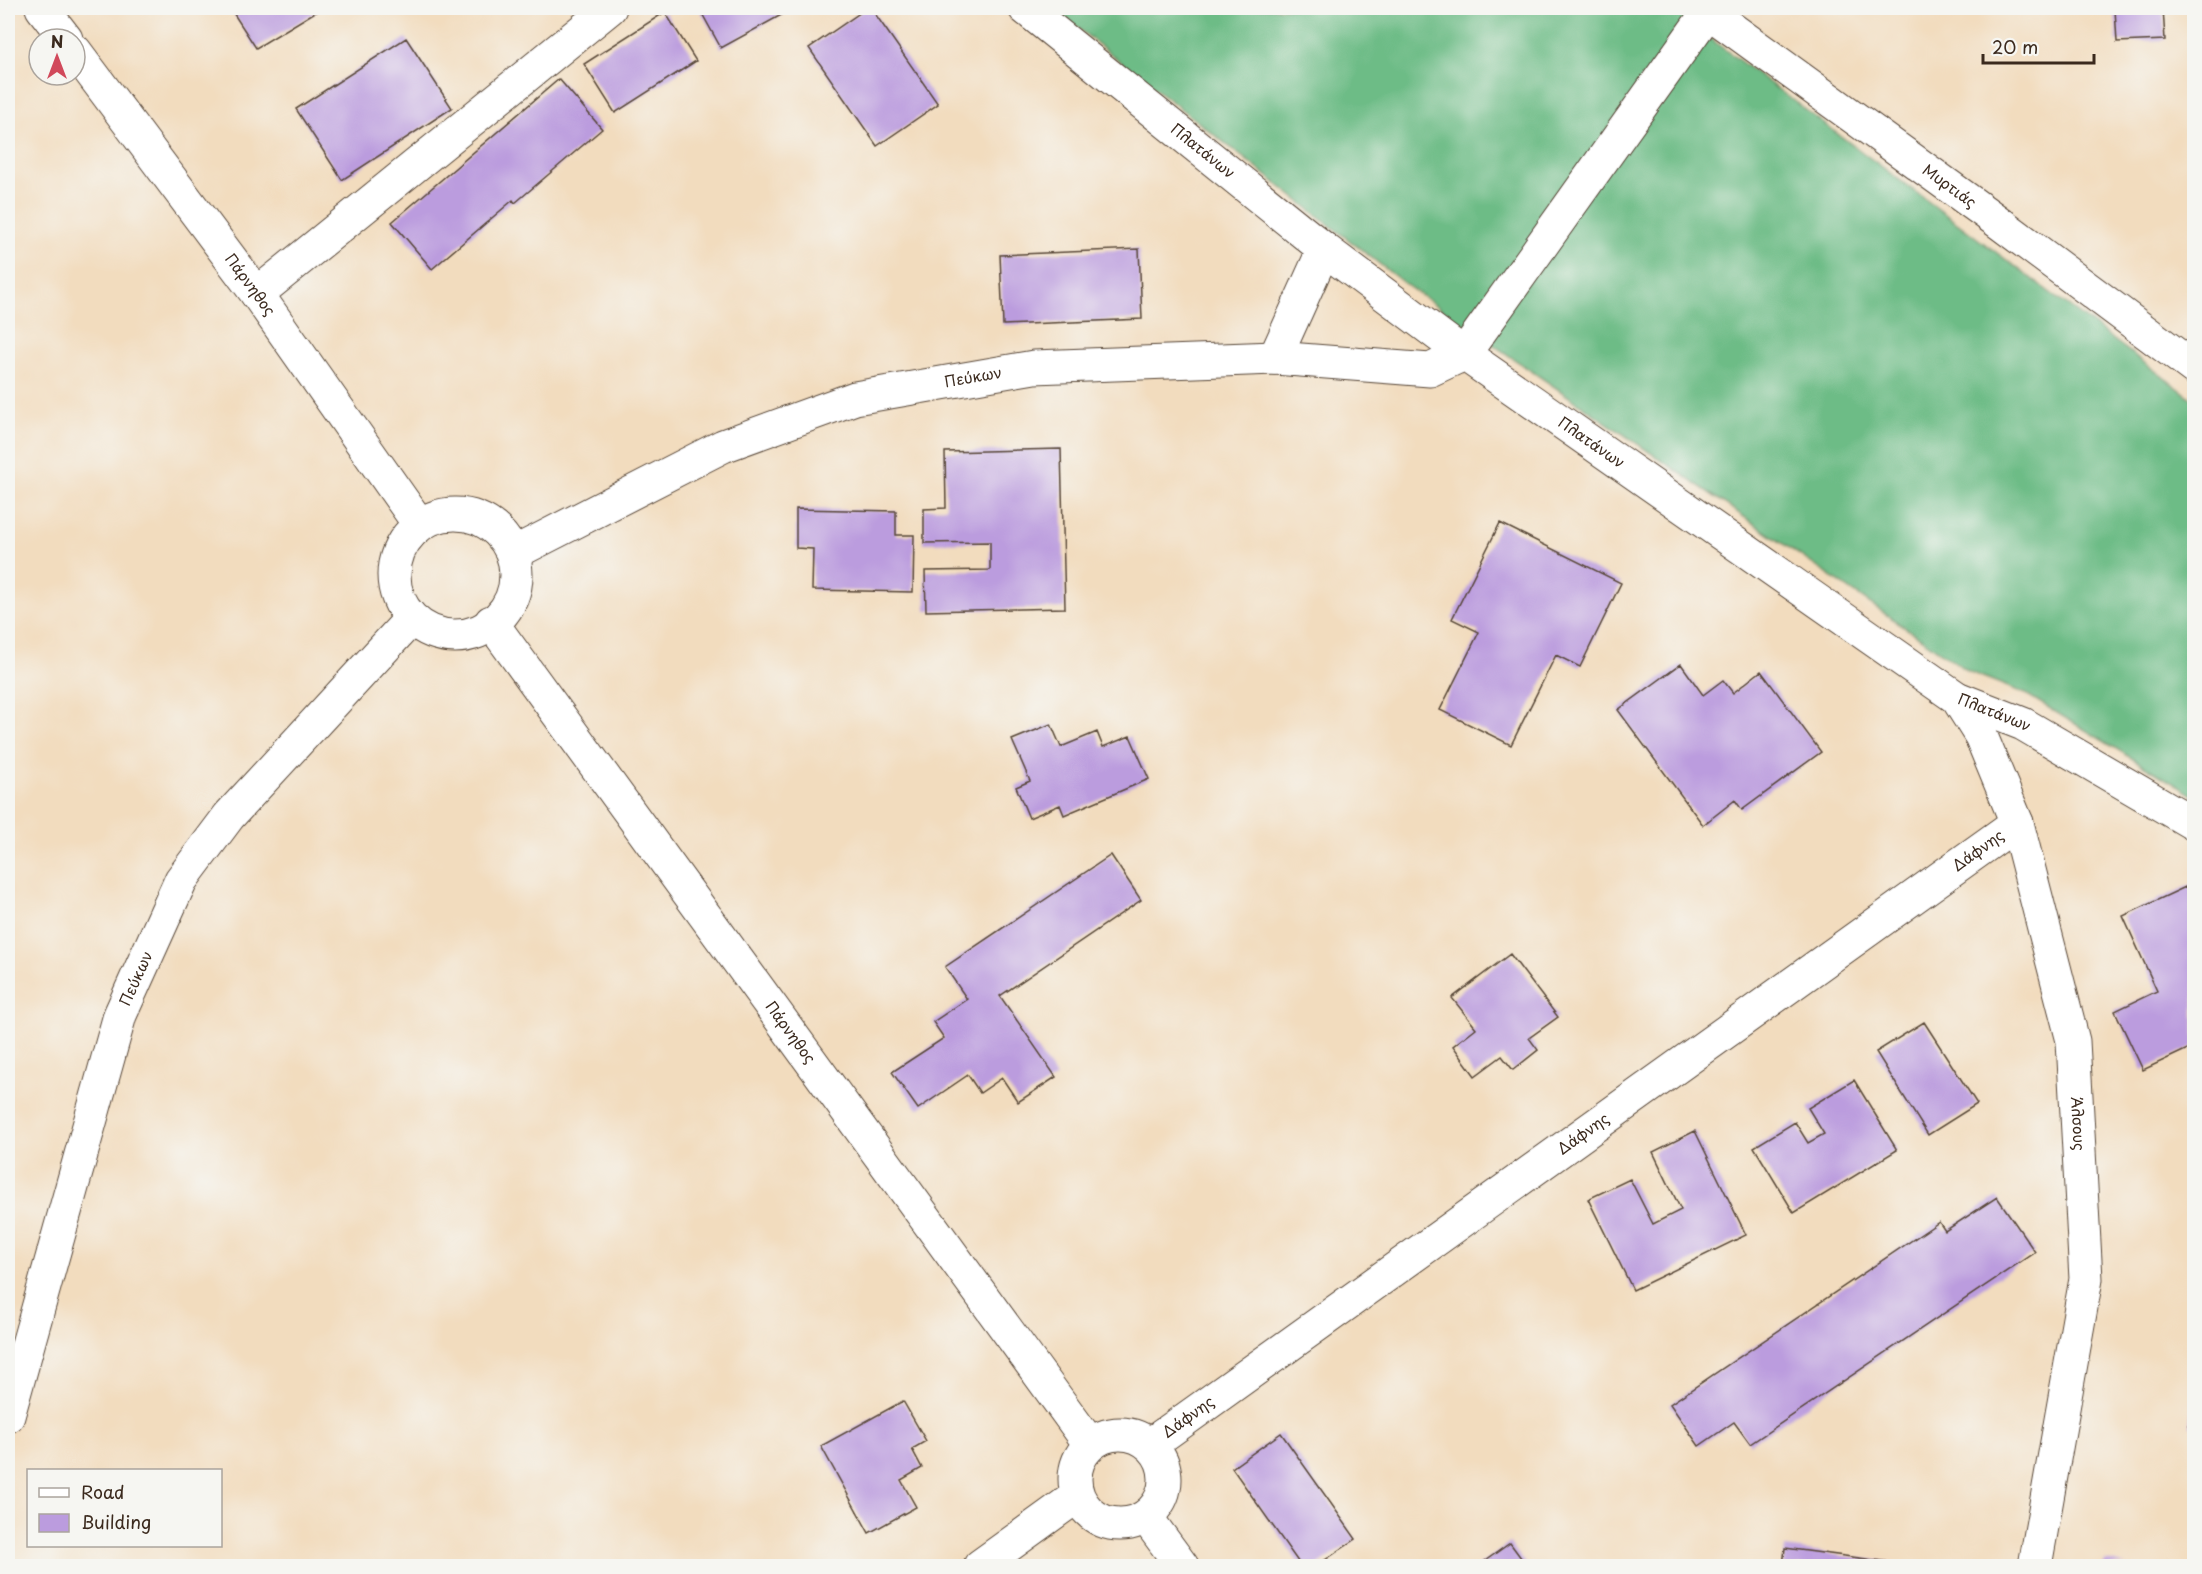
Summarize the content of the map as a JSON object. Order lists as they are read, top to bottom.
{
  "streets": {
    "street": [
      "Πλατάνων",
      "Μυρτιάς",
      "Πάρνηθος",
      "Πεύκων",
      "Δάφνης",
      "Άλσους"
    ]
  },
  "crossings": [
    ["Πλατάνων", "Πεύκων"],
    ["Πλατάνων", "Άλσους"],
    ["Πάρνηθος", "Πεύκων"],
    ["Πάρνηθος", "Δάφνης"],
    ["Δάφνης", "Άλσους"]
  ],
  "legend": ["Road", "Building"],
  "scale_bar": "20 m",
  "north": "top"
}
